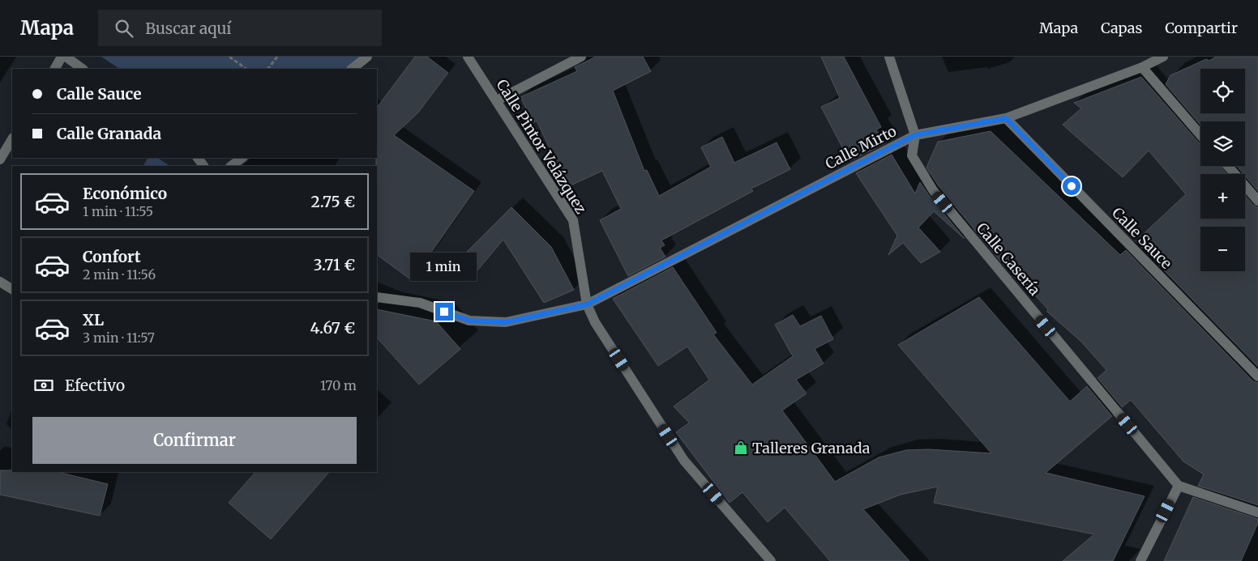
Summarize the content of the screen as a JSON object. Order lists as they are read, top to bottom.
{
  "streets": {
    "street": [
      "Calle Pintor Velázquez",
      "Calle Mirto",
      "Calle Sauce",
      "Calle Casería"
    ]
  },
  "crossings": [
    ["Calle Pintor Velázquez", "Calle Mirto"],
    ["Calle Mirto", "Calle Sauce"],
    ["Calle Mirto", "Calle Casería"]
  ],
  "places": {
    "shop": ["Talleres Granada"]
  },
  "page": {
    "header": "Mapa",
    "search": "Buscar aquí",
    "nav": ["Mapa", "Capas", "Compartir"],
    "map_buttons": ["+", "−"],
    "banner": ["Calle Sauce", "Calle Granada"],
    "list": [
      {
        "name": "Económico",
        "note": "1 min · 11:55",
        "value": "2.75 €"
      },
      {
        "name": "Confort",
        "note": "2 min · 11:56",
        "value": "3.71 €"
      },
      {
        "name": "XL",
        "note": "3 min · 11:57",
        "value": "4.67 €"
      }
    ],
    "bubble": "1 min",
    "pay": ["Efectivo", "170 m"],
    "buttons": "Confirmar"
  }
}
